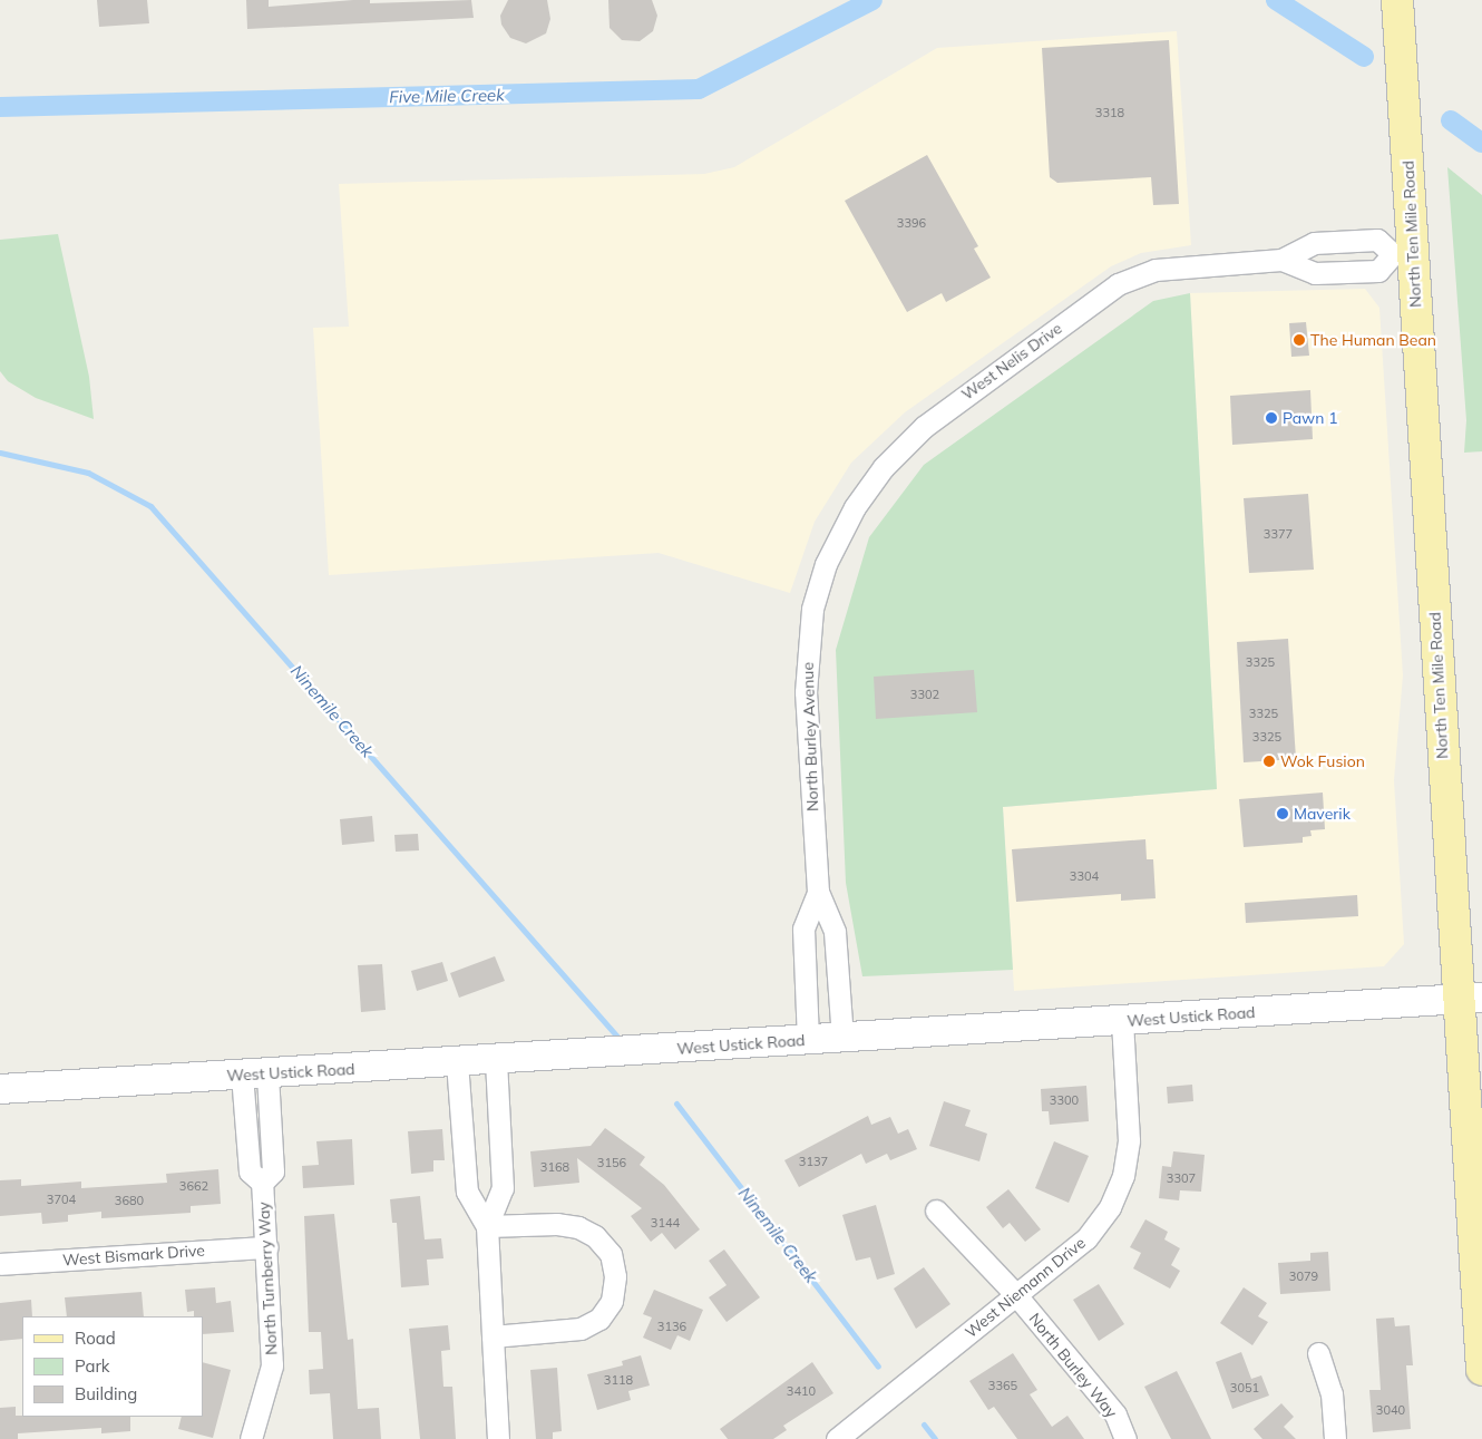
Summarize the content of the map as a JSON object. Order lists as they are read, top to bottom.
{
  "streets": {
    "main road": ["North Ten Mile Road", "West Ustick Road"],
    "street": [
      "West Nelis Drive",
      "North Burley Avenue",
      "West Bismark Drive",
      "North Turnberry Way",
      "West Niemann Drive",
      "North Burley Way"
    ]
  },
  "crossings": [
    ["North Ten Mile Road", "West Nelis Drive"],
    ["North Ten Mile Road", "West Ustick Road"],
    ["West Nelis Drive", "North Burley Avenue"],
    ["North Burley Avenue", "West Ustick Road"],
    ["West Ustick Road", "North Turnberry Way"],
    ["West Ustick Road", "West Niemann Drive"],
    ["West Bismark Drive", "North Turnberry Way"],
    ["West Niemann Drive", "North Burley Way"]
  ],
  "water": ["Five Mile Creek", "Ninemile Creek"],
  "places": [
    "The Human Bean",
    "Pawn 1",
    "Wok Fusion",
    "Maverik"
  ],
  "house_numbers": [
    "3318",
    "3396",
    "3377",
    "3325",
    "3302",
    "3325",
    "3325",
    "3304",
    "3300",
    "3137",
    "3156",
    "3168",
    "3307",
    "3662",
    "3704",
    "3680",
    "3144",
    "3079",
    "3136",
    "3118",
    "3365",
    "3051",
    "3410",
    "3040"
  ],
  "legend": ["Road", "Park", "Building"]
}
